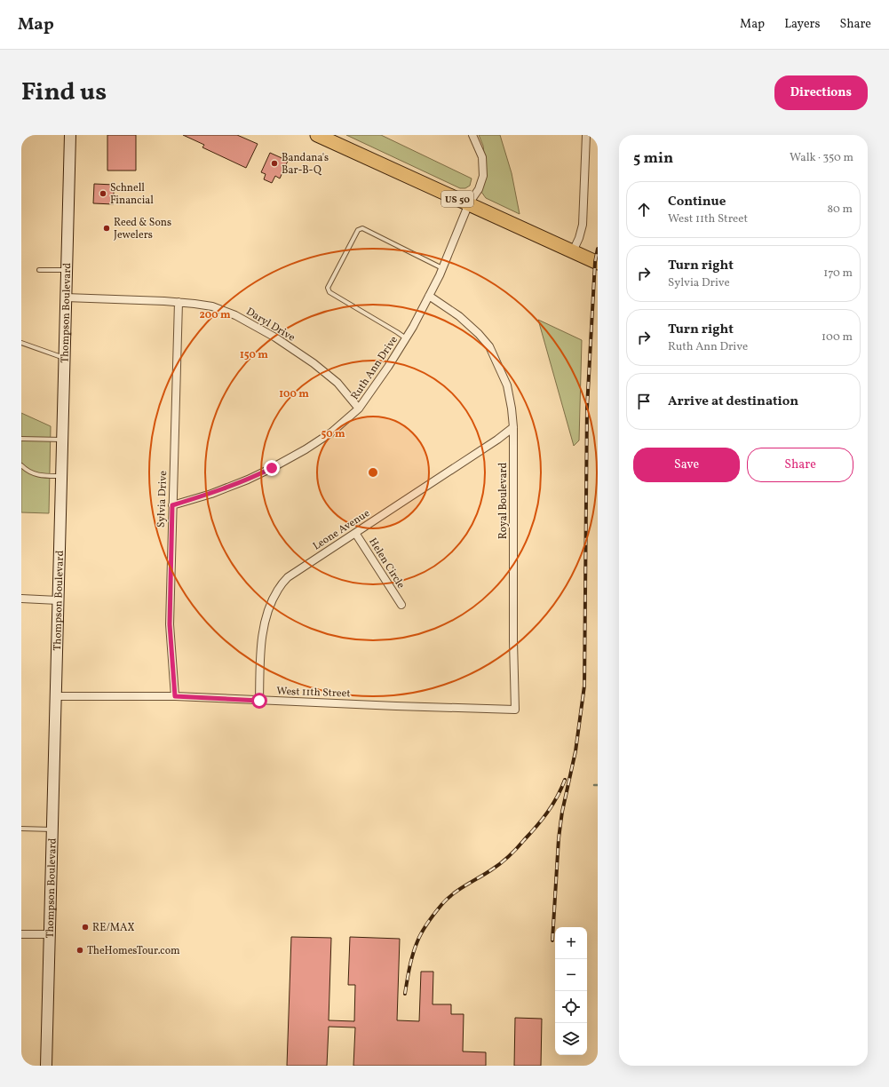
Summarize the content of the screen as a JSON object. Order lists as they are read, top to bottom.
{
  "streets": {
    "highway": ["US 50"],
    "main road": ["Thompson Boulevard"],
    "street": [
      "Daryl Drive",
      "Ruth Ann Drive",
      "Sylvia Drive",
      "Royal Boulevard",
      "Leone Avenue",
      "Helen Circle",
      "West 11th Street"
    ]
  },
  "crossings": [
    ["US 50", "Ruth Ann Drive"],
    ["Thompson Boulevard", "Daryl Drive"],
    ["Thompson Boulevard", "West 11th Street"],
    ["Daryl Drive", "Ruth Ann Drive"],
    ["Daryl Drive", "Sylvia Drive"],
    ["Ruth Ann Drive", "Sylvia Drive"],
    ["Ruth Ann Drive", "Royal Boulevard"],
    ["Sylvia Drive", "West 11th Street"],
    ["Royal Boulevard", "Leone Avenue"],
    ["Royal Boulevard", "West 11th Street"],
    ["Leone Avenue", "Helen Circle"],
    ["Leone Avenue", "West 11th Street"]
  ],
  "places": [
    "Bandana's Bar-B-Q",
    "Schnell Financial",
    "Reed & Sons Jewelers",
    "RE/MAX",
    "TheHomesTour.com"
  ],
  "page": {
    "header": "Map",
    "nav": ["Map", "Layers", "Share"],
    "title": "Find us",
    "buttons": [
      "Directions",
      ["Save", "Share"]
    ],
    "heading": ["5 min", "Walk · 350 m"],
    "list": [
      ["Continue", "West 11th Street", "80 m"],
      ["Turn right", "Sylvia Drive", "170 m"],
      ["Turn right", "Ruth Ann Drive", "100 m"],
      "Arrive at destination"
    ],
    "map_buttons": ["+", "−"]
  },
  "rings": [
    "200 m",
    "150 m",
    "100 m",
    "50 m"
  ]
}
